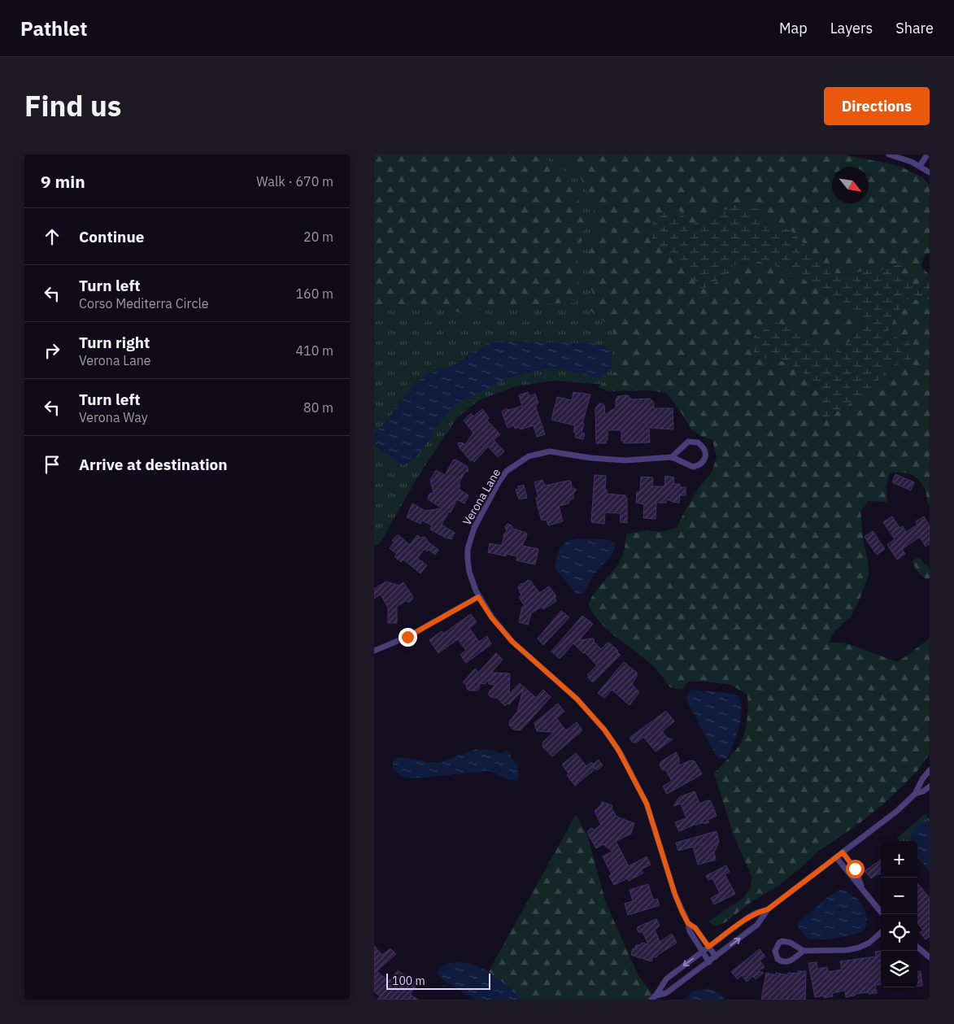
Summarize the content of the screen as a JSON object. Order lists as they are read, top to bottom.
{
  "streets": {
    "street": ["Verona Lane"]
  },
  "scale_bar": "100 m",
  "north": "bottom right",
  "page": {
    "header": "Pathlet",
    "nav": ["Map", "Layers", "Share"],
    "title": "Find us",
    "buttons": "Directions",
    "heading": ["9 min", "Walk · 670 m"],
    "list": [
      ["Continue", "20 m"],
      ["Turn left", "Corso Mediterra Circle", "160 m"],
      ["Turn right", "Verona Lane", "410 m"],
      ["Turn left", "Verona Way", "80 m"],
      "Arrive at destination"
    ],
    "map_buttons": ["+", "−"],
    "scale": "100 m"
  }
}
